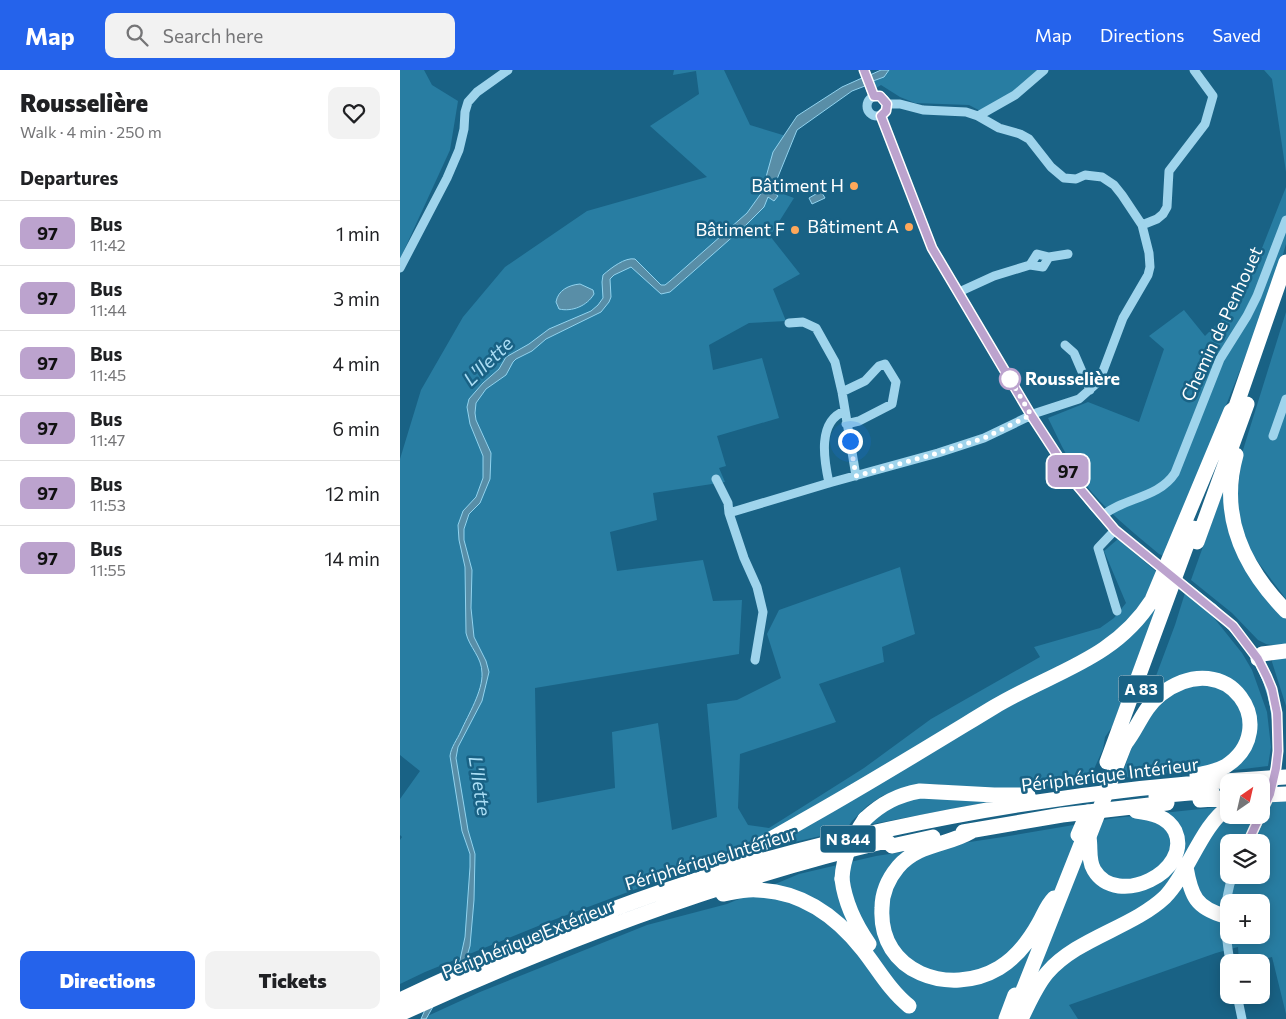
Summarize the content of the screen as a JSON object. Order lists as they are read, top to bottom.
{
  "streets": {
    "highway": [
      "A 83",
      "Périphérique Intérieur",
      "N 844",
      "Périphérique Extérieur"
    ],
    "street": ["Chemin de Penhouet"]
  },
  "crossings": [
    ["Périphérique Intérieur", "Périphérique Extérieur"]
  ],
  "water": ["L'Ilette"],
  "places": [
    "Bâtiment H",
    "Bâtiment A",
    "Bâtiment F",
    "Rousselière"
  ],
  "lines": ["bus line 97"],
  "north": "top right",
  "page": {
    "header": "Map",
    "search": "Search here",
    "nav": ["Map", "Directions", "Saved"],
    "heading": [
      ["Rousselière", "Walk · 4 min · 250 m"],
      "Departures"
    ],
    "on_map": "97",
    "list": [
      {
        "mark": "97",
        "name": "Bus",
        "note": "11:42",
        "value": "1 min"
      },
      {
        "mark": "97",
        "name": "Bus",
        "note": "11:44",
        "value": "3 min"
      },
      {
        "mark": "97",
        "name": "Bus",
        "note": "11:45",
        "value": "4 min"
      },
      {
        "mark": "97",
        "name": "Bus",
        "note": "11:47",
        "value": "6 min"
      },
      {
        "mark": "97",
        "name": "Bus",
        "note": "11:53",
        "value": "12 min"
      },
      {
        "mark": "97",
        "name": "Bus",
        "note": "11:55",
        "value": "14 min"
      }
    ],
    "map_buttons": ["+", "−"],
    "buttons": ["Directions", "Tickets"]
  }
}
